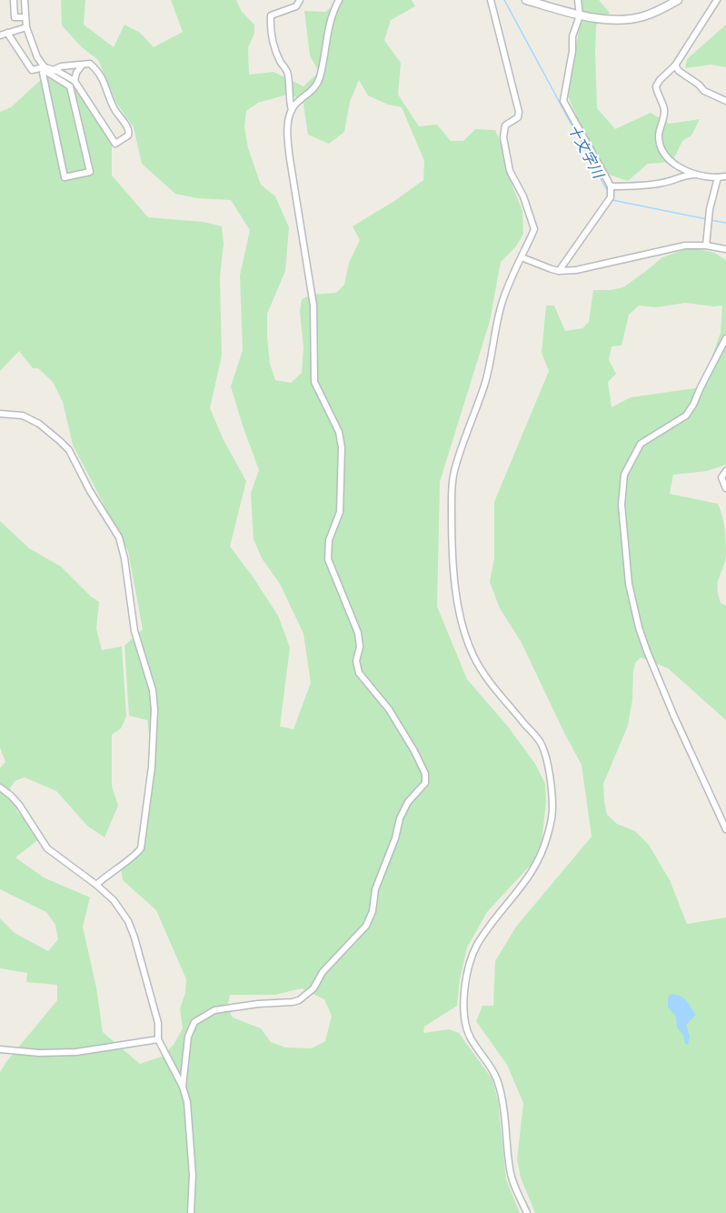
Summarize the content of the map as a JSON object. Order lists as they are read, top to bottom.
{
  "water": ["十文字川"]
}
